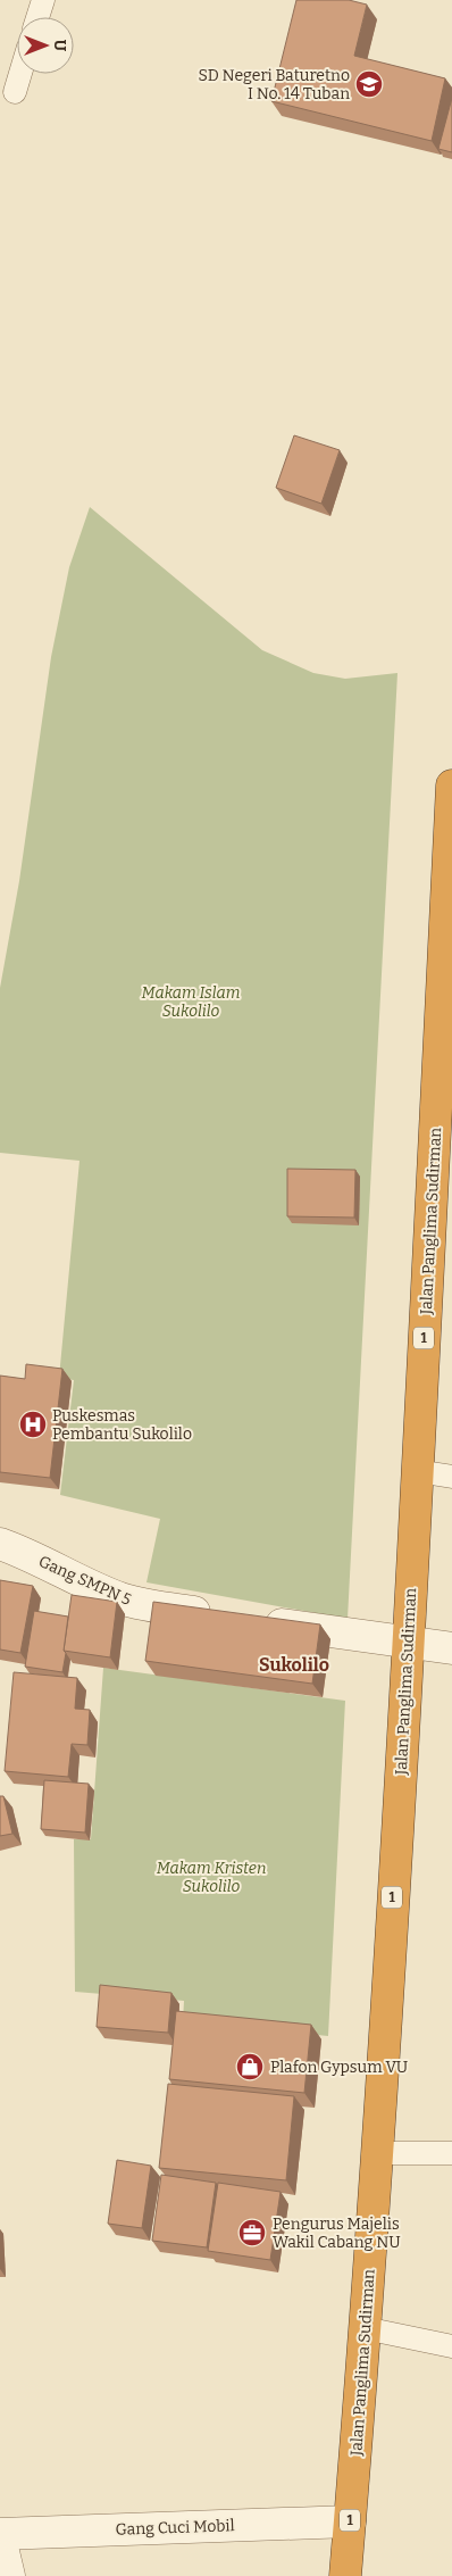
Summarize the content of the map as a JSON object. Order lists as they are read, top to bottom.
{
  "streets": {
    "highway": ["Jalan Panglima Sudirman", "1"],
    "street": ["Gang SMPN 5", "Gang Cuci Mobil"]
  },
  "crossings": [
    ["Jalan Panglima Sudirman", "Gang Cuci Mobil"]
  ],
  "districts": ["Sukolilo"],
  "parks": ["Makam Islam Sukolilo", "Makam Kristen Sukolilo"],
  "places": {
    "school or university": ["SD Negeri Baturetno I No. 14 Tuban"],
    "hospital": ["Puskesmas Pembantu Sukolilo"],
    "shop": ["Plafon Gypsum VU"],
    "office": ["Pengurus Majelis Wakil Cabang NU"]
  },
  "north": "right"
}
